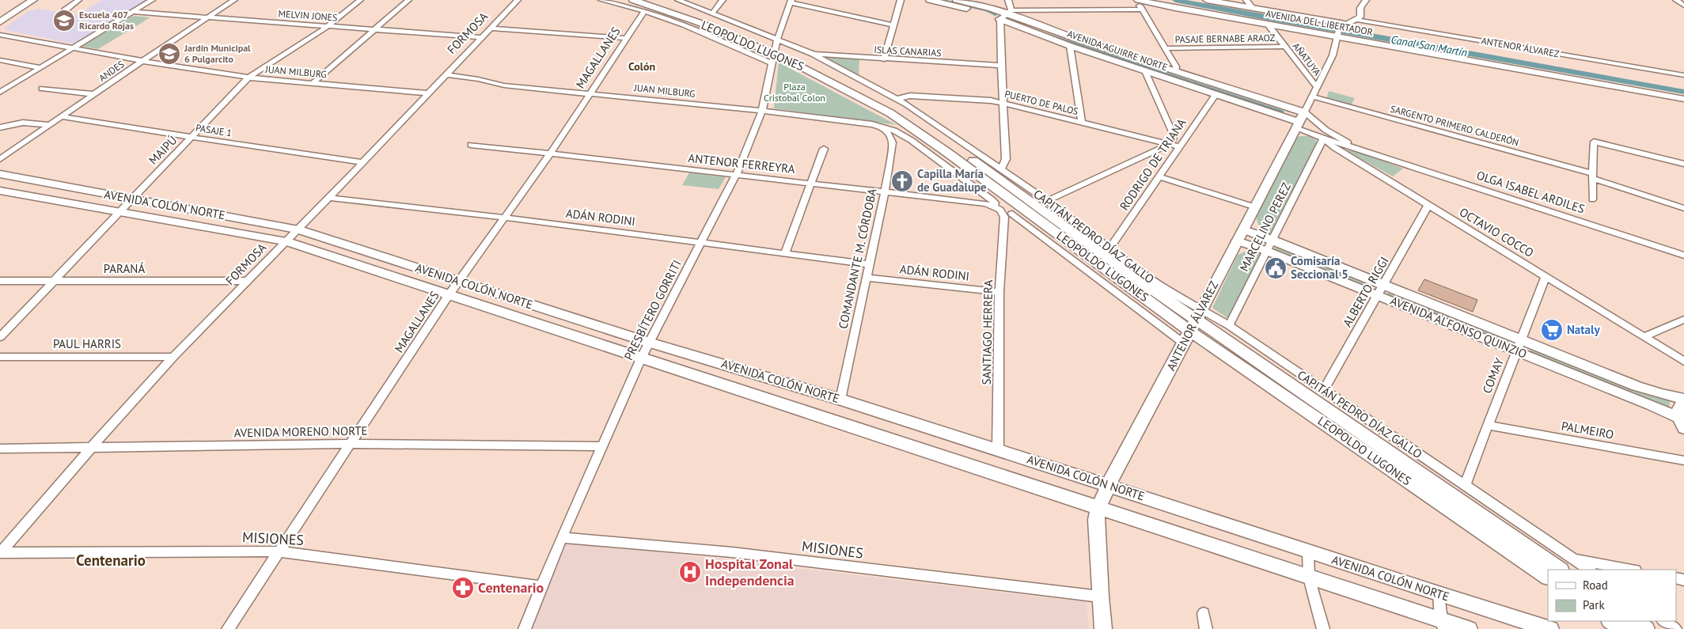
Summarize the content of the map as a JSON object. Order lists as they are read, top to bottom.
{
  "streets": {
    "main road": [
      "LEOPOLDO LUGONES",
      "ANTENOR ÁLVAREZ",
      "AVENIDA AGUIRRE NORTE",
      "AVENIDA COLÓN NORTE"
    ],
    "street": [
      "MELVIN JONES",
      "AVENIDA DEL LIBERTADOR",
      "FORMOSA",
      "PASAJE BERNABE ARAOZ",
      "ISLAS CANARIAS",
      "MAGALLANES",
      "AÑATUYA",
      "ANDES",
      "JUAN MILBURG",
      "PUERTO DE PALOS",
      "SARGENTO PRIMERO CALDERÓN",
      "PASAJE 1",
      "MAIPÚ",
      "ANTENOR FERREYRA",
      "RODRIGO DE TRIANA",
      "OLGA ISABEL ARDILES",
      "ADÁN RODINI",
      "MARCELINO PEREZ",
      "OCTAVIO COCCO",
      "CAPITÁN PEDRO DÍAZ GALLO",
      "COMANDANTE M. CÓRDOBA",
      "PARANÁ",
      "ALBERTO RIGGI",
      "PRESBÍTERO GORRITI",
      "AVENIDA ALFONSO QUINZIO",
      "SANTIAGO HERRERA",
      "PAUL HARRIS",
      "COMAY",
      "PALMEIRO",
      "AVENIDA MORENO NORTE",
      "MISIONES"
    ]
  },
  "crossings": [
    ["MELVIN JONES", "FORMOSA"],
    ["MELVIN JONES", "ANDES"],
    ["MELVIN JONES", "MAIPÚ"],
    ["AVENIDA DEL LIBERTADOR", "ANTENOR ÁLVAREZ"],
    ["AVENIDA DEL LIBERTADOR", "AÑATUYA"],
    ["FORMOSA", "JUAN MILBURG"],
    ["FORMOSA", "PASAJE 1"],
    ["FORMOSA", "AVENIDA COLÓN NORTE"],
    ["FORMOSA", "ADÁN RODINI"],
    ["FORMOSA", "PARANÁ"],
    ["FORMOSA", "PAUL HARRIS"],
    ["FORMOSA", "AVENIDA MORENO NORTE"],
    ["FORMOSA", "MISIONES"],
    ["PASAJE BERNABE ARAOZ", "AÑATUYA"],
    ["LEOPOLDO LUGONES", "ANTENOR ÁLVAREZ"],
    ["LEOPOLDO LUGONES", "CAPITÁN PEDRO DÍAZ GALLO"],
    ["LEOPOLDO LUGONES", "PRESBÍTERO GORRITI"],
    ["ANTENOR ÁLVAREZ", "AVENIDA AGUIRRE NORTE"],
    ["ANTENOR ÁLVAREZ", "AÑATUYA"],
    ["ANTENOR ÁLVAREZ", "SARGENTO PRIMERO CALDERÓN"],
    ["ANTENOR ÁLVAREZ", "AVENIDA COLÓN NORTE"],
    ["ANTENOR ÁLVAREZ", "OCTAVIO COCCO"],
    ["ANTENOR ÁLVAREZ", "CAPITÁN PEDRO DÍAZ GALLO"],
    ["ANTENOR ÁLVAREZ", "AVENIDA ALFONSO QUINZIO"],
    ["ANTENOR ÁLVAREZ", "MISIONES"],
    ["AVENIDA AGUIRRE NORTE", "RODRIGO DE TRIANA"],
    ["AVENIDA AGUIRRE NORTE", "OCTAVIO COCCO"],
    ["ISLAS CANARIAS", "CAPITÁN PEDRO DÍAZ GALLO"],
    ["MAGALLANES", "JUAN MILBURG"],
    ["MAGALLANES", "ANTENOR FERREYRA"],
    ["MAGALLANES", "AVENIDA COLÓN NORTE"],
    ["MAGALLANES", "ADÁN RODINI"],
    ["MAGALLANES", "CAPITÁN PEDRO DÍAZ GALLO"],
    ["MAGALLANES", "AVENIDA MORENO NORTE"],
    ["MAGALLANES", "MISIONES"],
    ["ANDES", "JUAN MILBURG"],
    ["ANDES", "PASAJE 1"],
    ["JUAN MILBURG", "MAIPÚ"],
    ["JUAN MILBURG", "ANTENOR FERREYRA"],
    ["JUAN MILBURG", "COMANDANTE M. CÓRDOBA"],
    ["JUAN MILBURG", "PRESBÍTERO GORRITI"],
    ["PUERTO DE PALOS", "RODRIGO DE TRIANA"],
    ["PUERTO DE PALOS", "CAPITÁN PEDRO DÍAZ GALLO"],
    ["PASAJE 1", "MAIPÚ"],
    ["MAIPÚ", "AVENIDA COLÓN NORTE"],
    ["MAIPÚ", "PARANÁ"],
    ["ANTENOR FERREYRA", "COMANDANTE M. CÓRDOBA"],
    ["ANTENOR FERREYRA", "PRESBÍTERO GORRITI"],
    ["RODRIGO DE TRIANA", "CAPITÁN PEDRO DÍAZ GALLO"],
    ["AVENIDA COLÓN NORTE", "COMANDANTE M. CÓRDOBA"],
    ["AVENIDA COLÓN NORTE", "PRESBÍTERO GORRITI"],
    ["AVENIDA COLÓN NORTE", "SANTIAGO HERRERA"],
    ["ADÁN RODINI", "COMANDANTE M. CÓRDOBA"],
    ["ADÁN RODINI", "PRESBÍTERO GORRITI"],
    ["ADÁN RODINI", "SANTIAGO HERRERA"],
    ["MARCELINO PEREZ", "OCTAVIO COCCO"],
    ["MARCELINO PEREZ", "CAPITÁN PEDRO DÍAZ GALLO"],
    ["MARCELINO PEREZ", "AVENIDA ALFONSO QUINZIO"],
    ["OCTAVIO COCCO", "ALBERTO RIGGI"],
    ["OCTAVIO COCCO", "COMAY"],
    ["CAPITÁN PEDRO DÍAZ GALLO", "ALBERTO RIGGI"],
    ["CAPITÁN PEDRO DÍAZ GALLO", "PRESBÍTERO GORRITI"],
    ["CAPITÁN PEDRO DÍAZ GALLO", "COMAY"],
    ["ALBERTO RIGGI", "AVENIDA ALFONSO QUINZIO"],
    ["PRESBÍTERO GORRITI", "AVENIDA MORENO NORTE"],
    ["PRESBÍTERO GORRITI", "MISIONES"],
    ["AVENIDA ALFONSO QUINZIO", "COMAY"],
    ["COMAY", "PALMEIRO"]
  ],
  "districts": ["Colón", "Centenario"],
  "water": ["Canal San Martín"],
  "parks": ["Plaza Cristobal Colon"],
  "places": {
    "school or university": ["Escuela 407 Ricardo Rojas", "Jardín Municipal 6 Pulgarcito"],
    "church": ["Capilla María de Guadalupe"],
    "public building": ["Comisaría Seccional 5"],
    "supermarket": ["Nataly"],
    "hospital": ["Hospital Zonal Independencia"],
    "pharmacy": ["Centenario"]
  },
  "legend": ["Road", "Park"]
}
